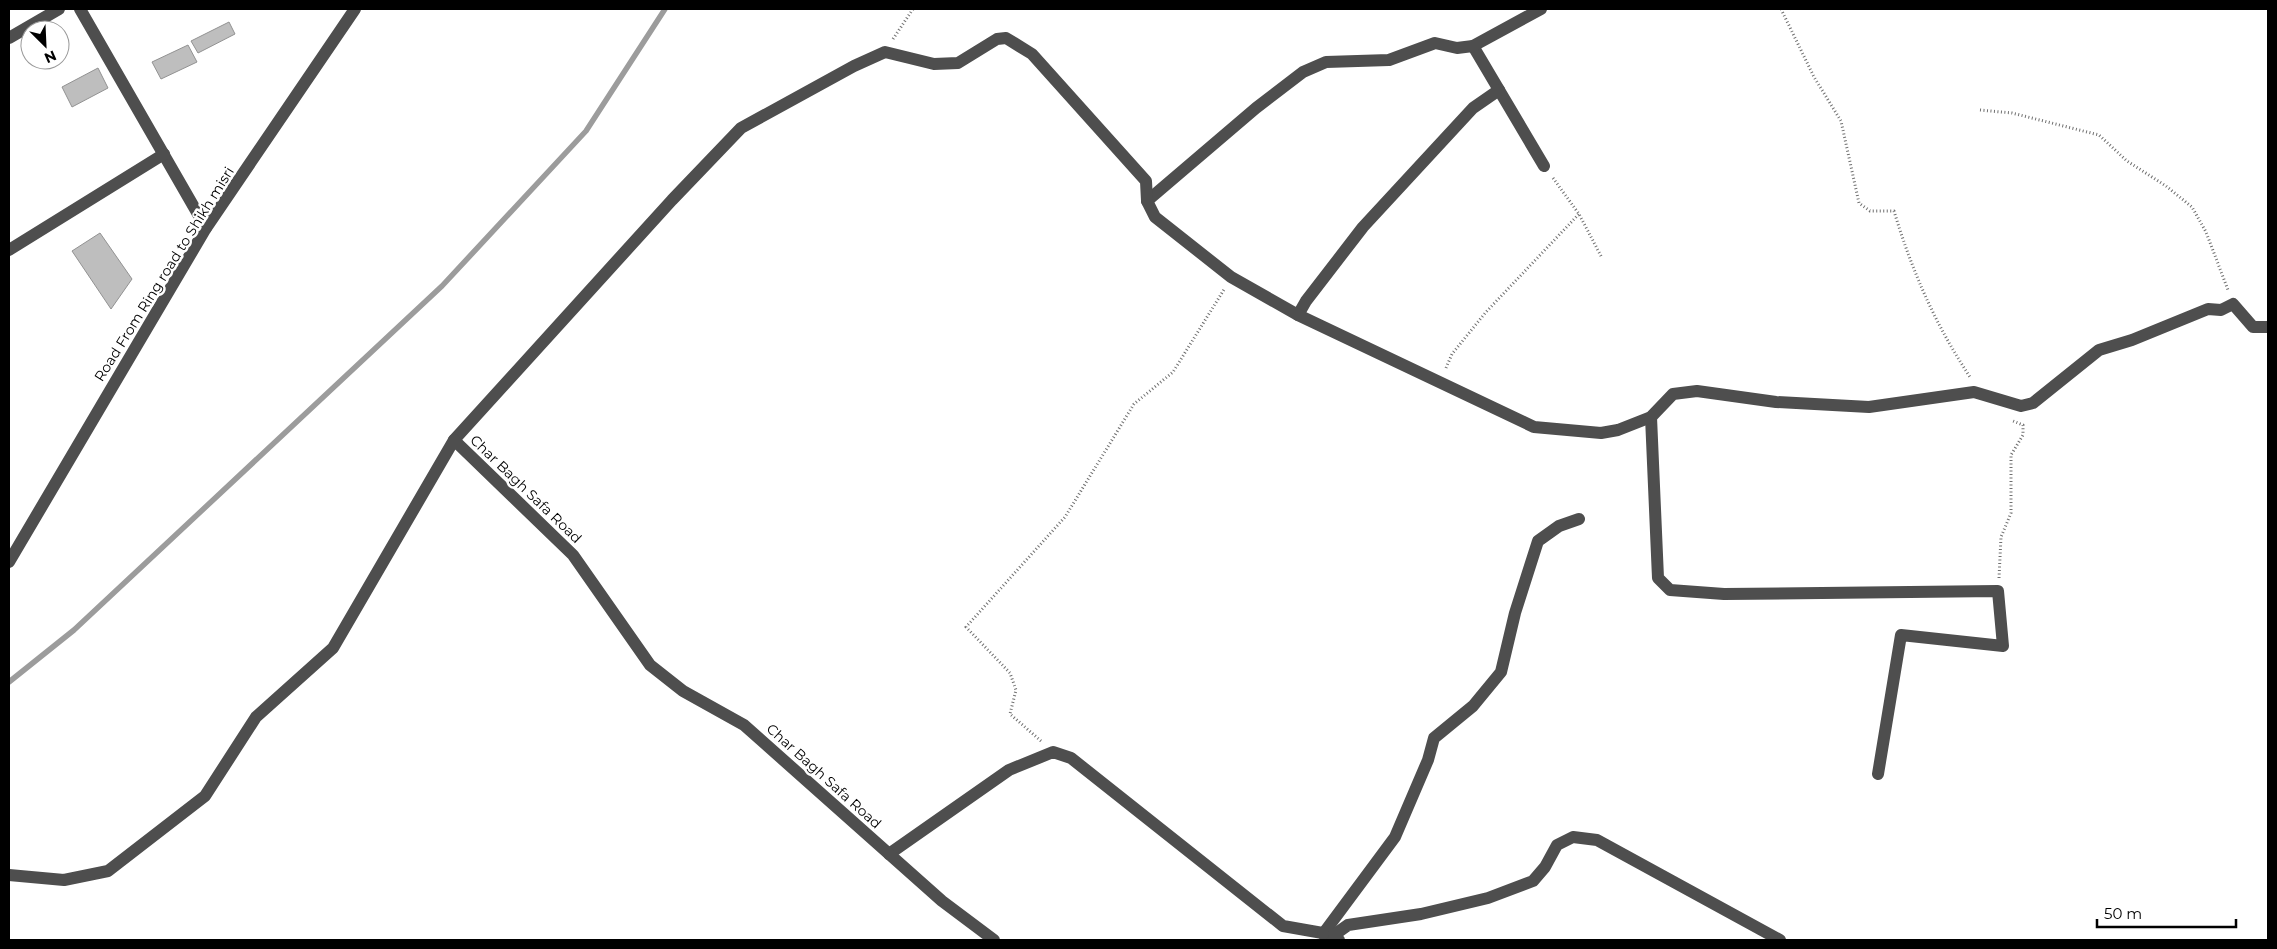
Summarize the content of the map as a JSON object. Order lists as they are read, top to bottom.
{
  "streets": {
    "street": ["Road From Ring road to Shikh misri", "Char Bagh Safa Road"]
  },
  "scale_bar": "50 m",
  "north": "bottom right"
}
